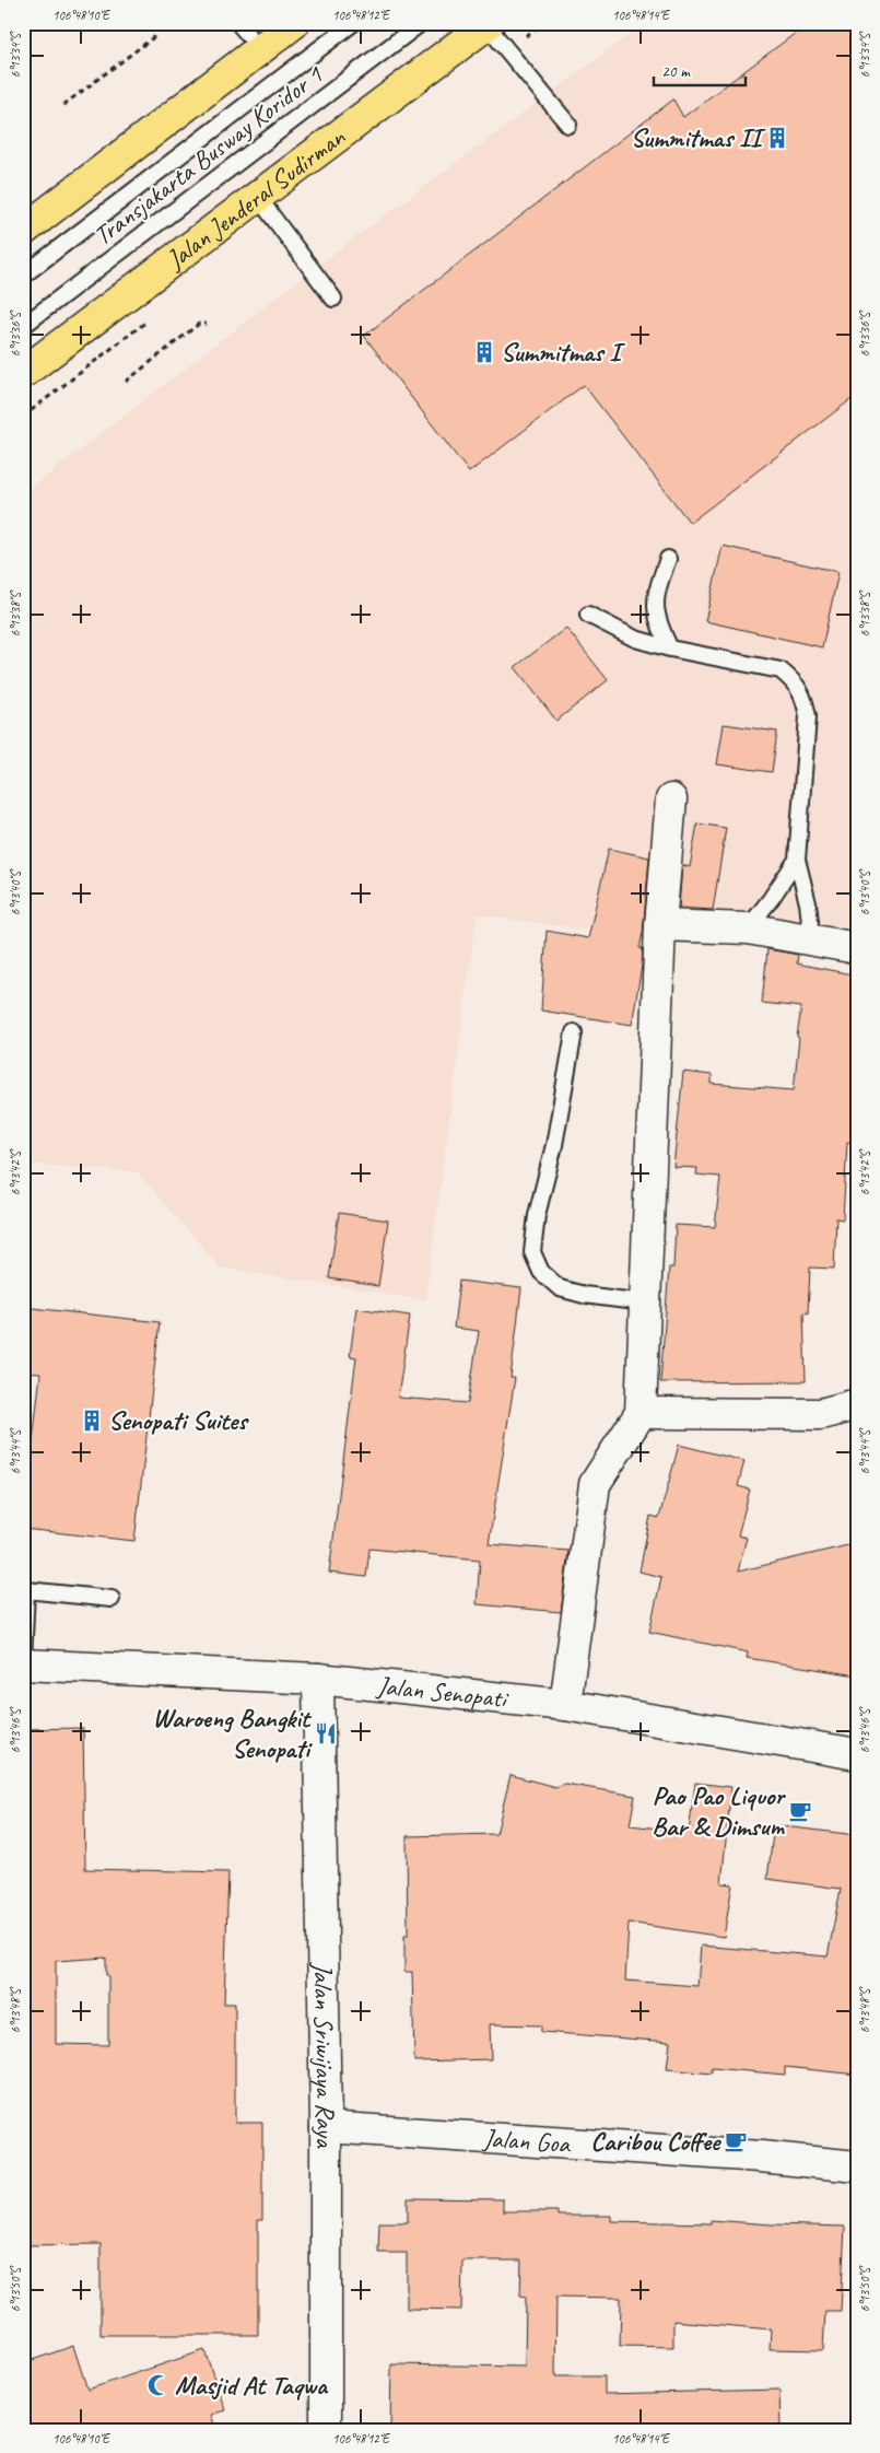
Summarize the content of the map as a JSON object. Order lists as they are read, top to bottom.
{
  "streets": {
    "main road": ["Jalan Jenderal Sudirman"],
    "street": ["Jalan Senopati", "Jalan Sriwijaya Raya", "Jalan Goa"],
    "lane": ["Transjakarta Busway Koridor 1"]
  },
  "crossings": [
    ["Jalan Senopati", "Jalan Sriwijaya Raya"],
    ["Jalan Sriwijaya Raya", "Jalan Goa"]
  ],
  "places": {
    "building": ["Summitmas II", "Summitmas I", "Senopati Suites"],
    "restaurant": ["Waroeng Bangkit Senopati"],
    "cafe": ["Pao Pao Liquor Bar & Dimsum", "Caribou Coffee"],
    "mosque": ["Masjid At Taqwa"]
  },
  "scale_bar": "20 m",
  "coordinates": [
    "106°48'10\"E",
    "106°48'12\"E",
    "106°48'14\"E",
    "6°13'34\"S",
    "6°13'36\"S",
    "6°13'38\"S",
    "6°13'40\"S",
    "6°13'42\"S",
    "6°13'44\"S",
    "6°13'46\"S",
    "6°13'48\"S",
    "6°13'50\"S"
  ]
}
